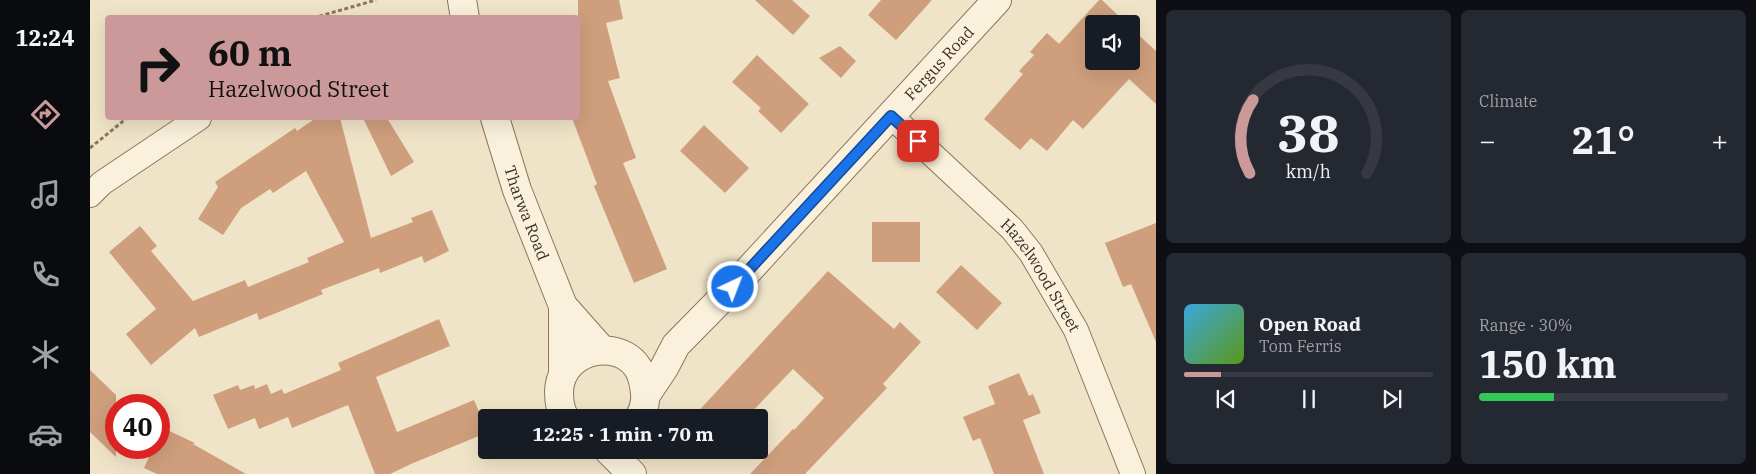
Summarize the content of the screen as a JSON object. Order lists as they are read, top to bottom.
{
  "streets": {
    "street": ["Fergus Road", "Tharwa Road", "Hazelwood Street"]
  },
  "crossings": [
    ["Fergus Road", "Tharwa Road"],
    ["Fergus Road", "Hazelwood Street"]
  ],
  "page": {
    "tabs": "12:24",
    "tile": [
      "Climate",
      ["Range · 30%", "150 km"]
    ],
    "turn": ["60 m", "Hazelwood Street"],
    "heat": ["−", "21°", "+"],
    "song": ["Open Road", "Tom Ferris"],
    "limit": "40",
    "trip": "12:25 · 1 min · 70 m",
    "gauge": ["38", "km/h"]
  }
}
